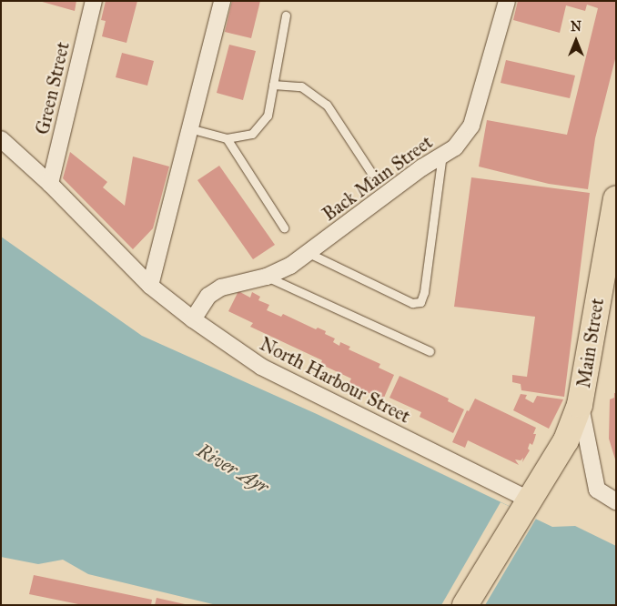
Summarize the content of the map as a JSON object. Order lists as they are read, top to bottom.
{
  "streets": {
    "main road": ["Main Street"],
    "street": ["Green Street", "Back Main Street", "North Harbour Street"]
  },
  "crossings": [
    ["Green Street", "North Harbour Street"],
    ["Back Main Street", "North Harbour Street"],
    ["Main Street", "North Harbour Street"]
  ],
  "water": ["River Ayr"],
  "north": "top"
}
